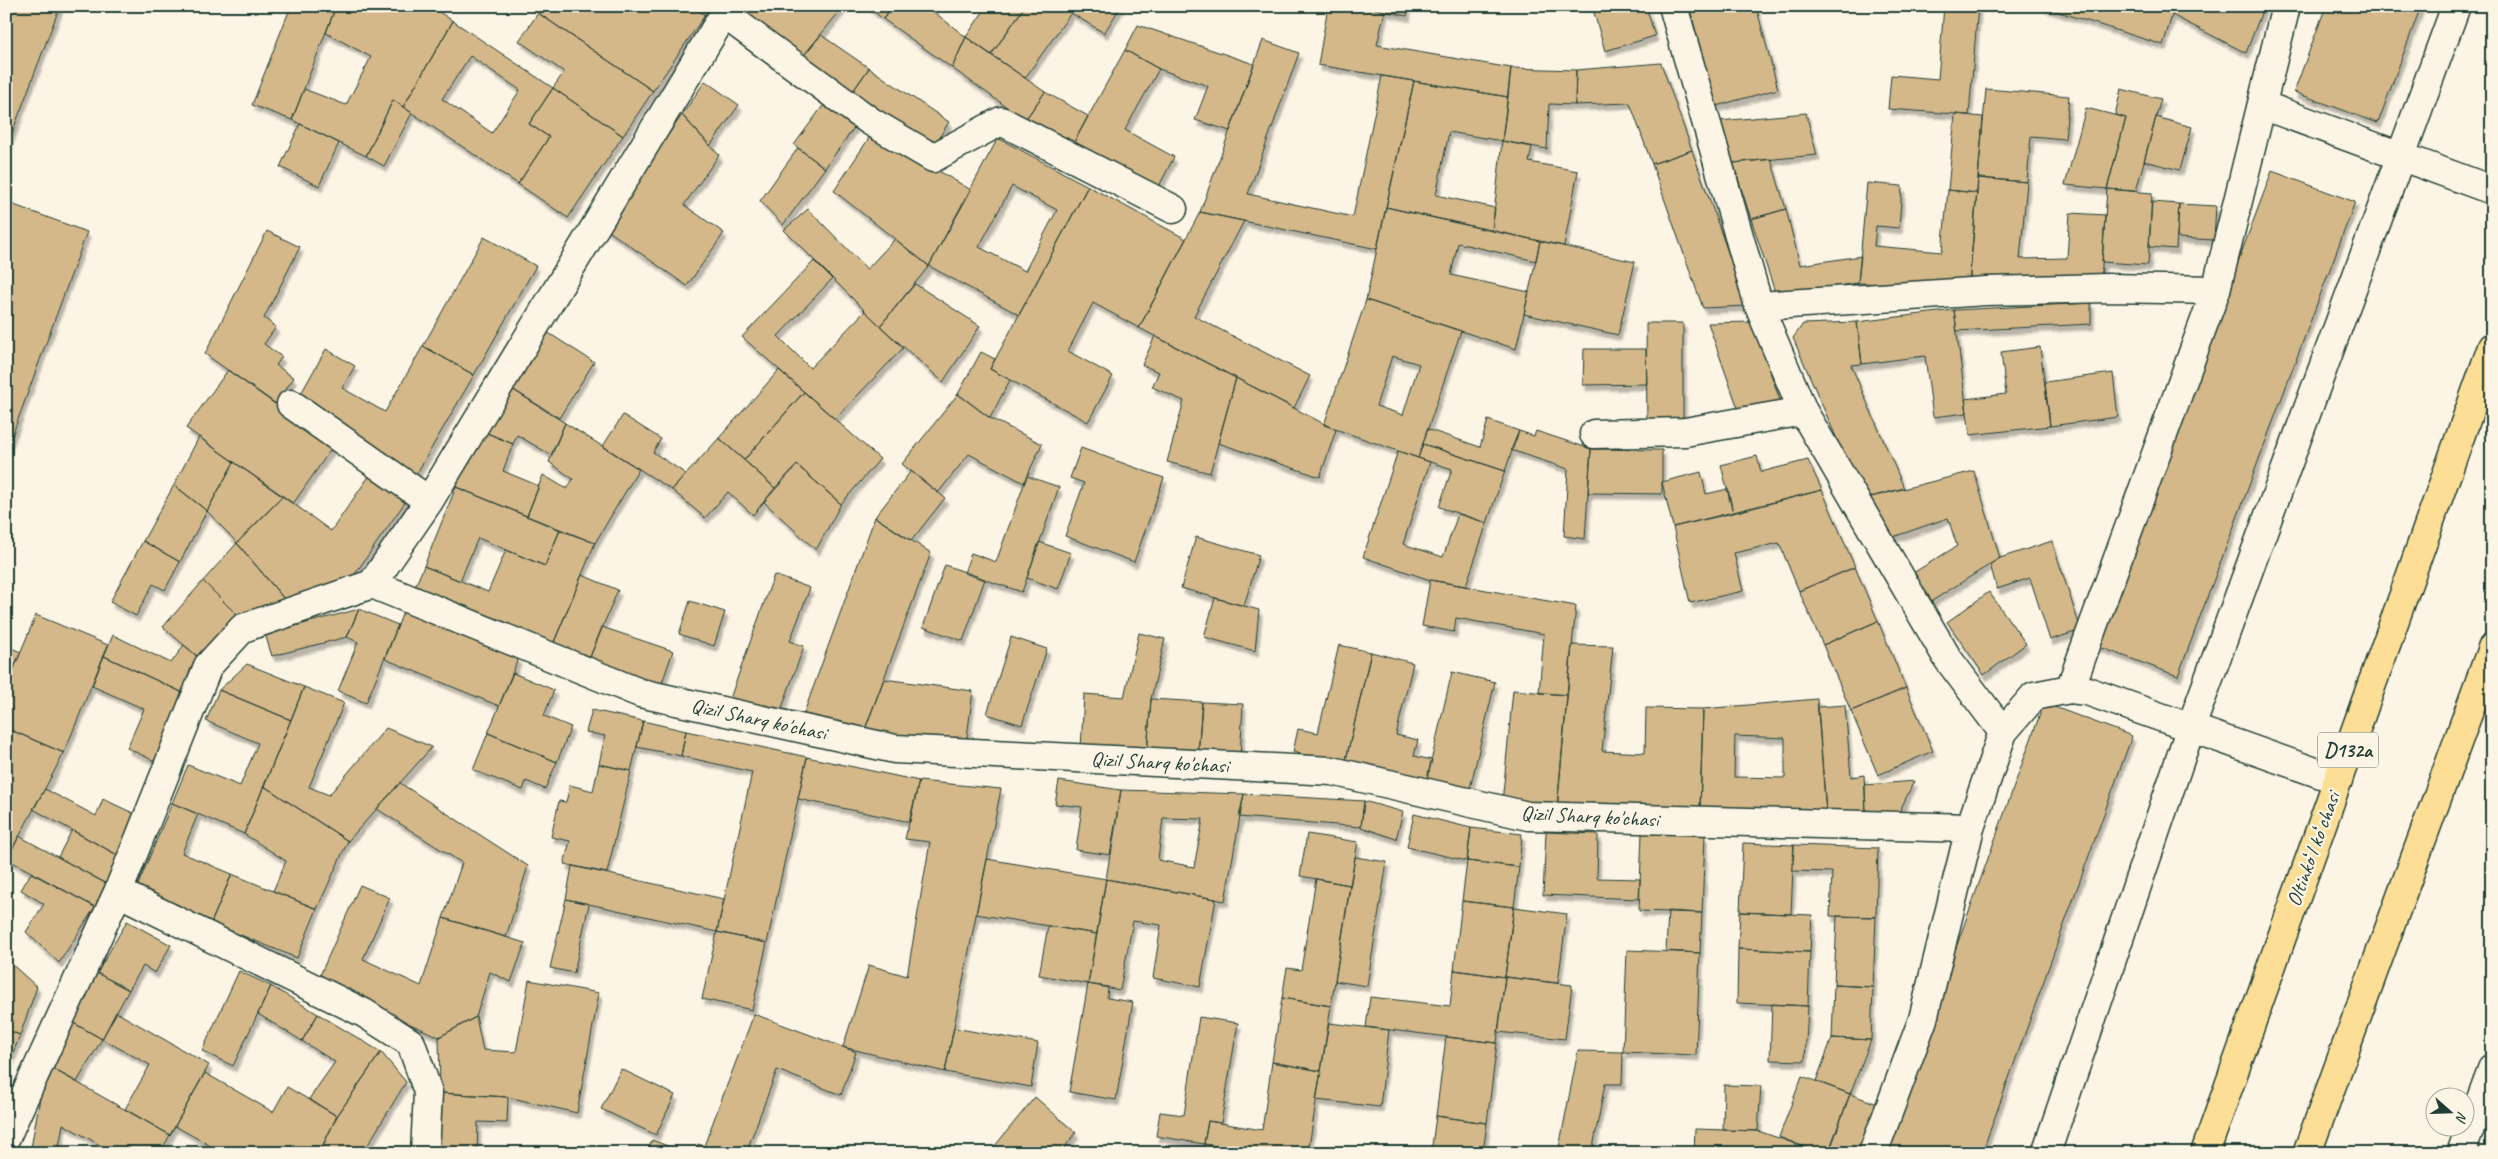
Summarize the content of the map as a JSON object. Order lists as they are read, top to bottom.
{
  "streets": {
    "main road": ["D132a", "Oltinkoʻl koʻchasi"],
    "street": ["Qizil Sharq ko'chasi"]
  },
  "north": "right"
}
